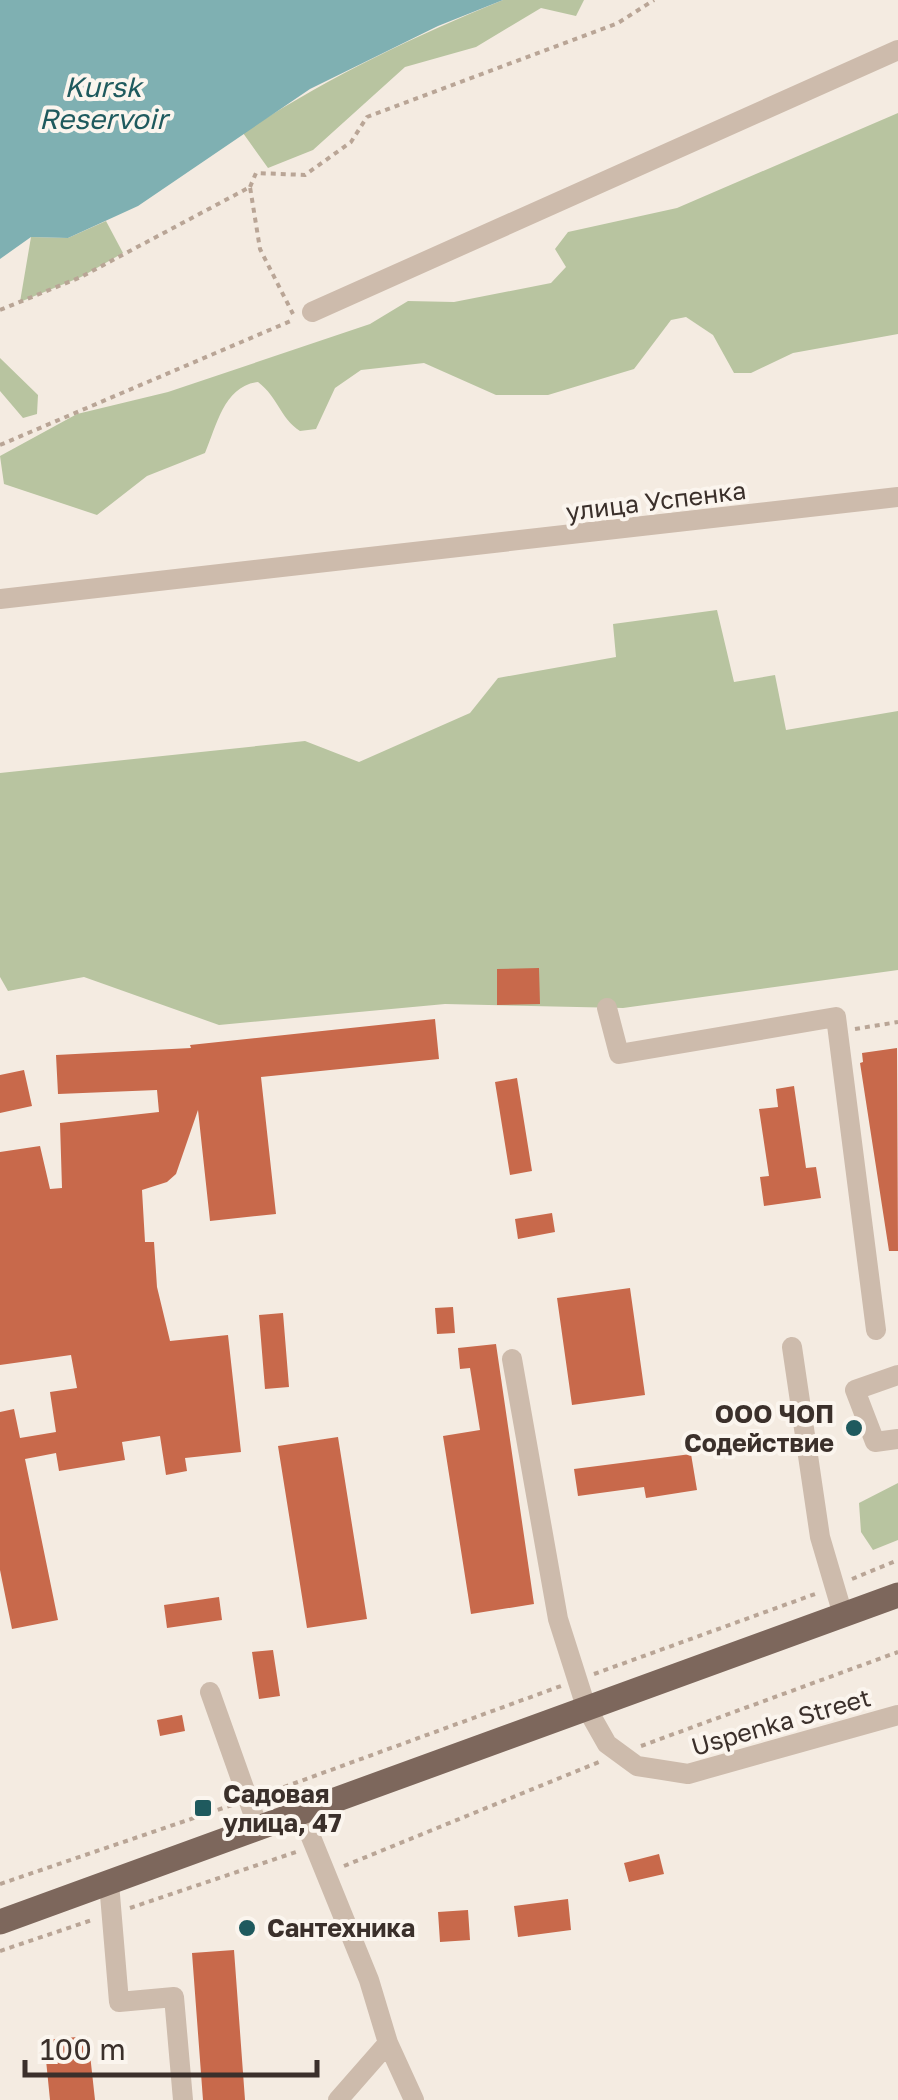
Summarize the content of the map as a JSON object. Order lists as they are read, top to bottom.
{
  "streets": {
    "street": ["улица Успенка", "Uspenka Street"]
  },
  "water": ["Kursk Reservoir"],
  "places": {
    "other": ["ООО ЧОП Содействие", "Сантехника"],
    "transit": ["Садовая улица, 47"]
  },
  "scale_bar": "100 m"
}
